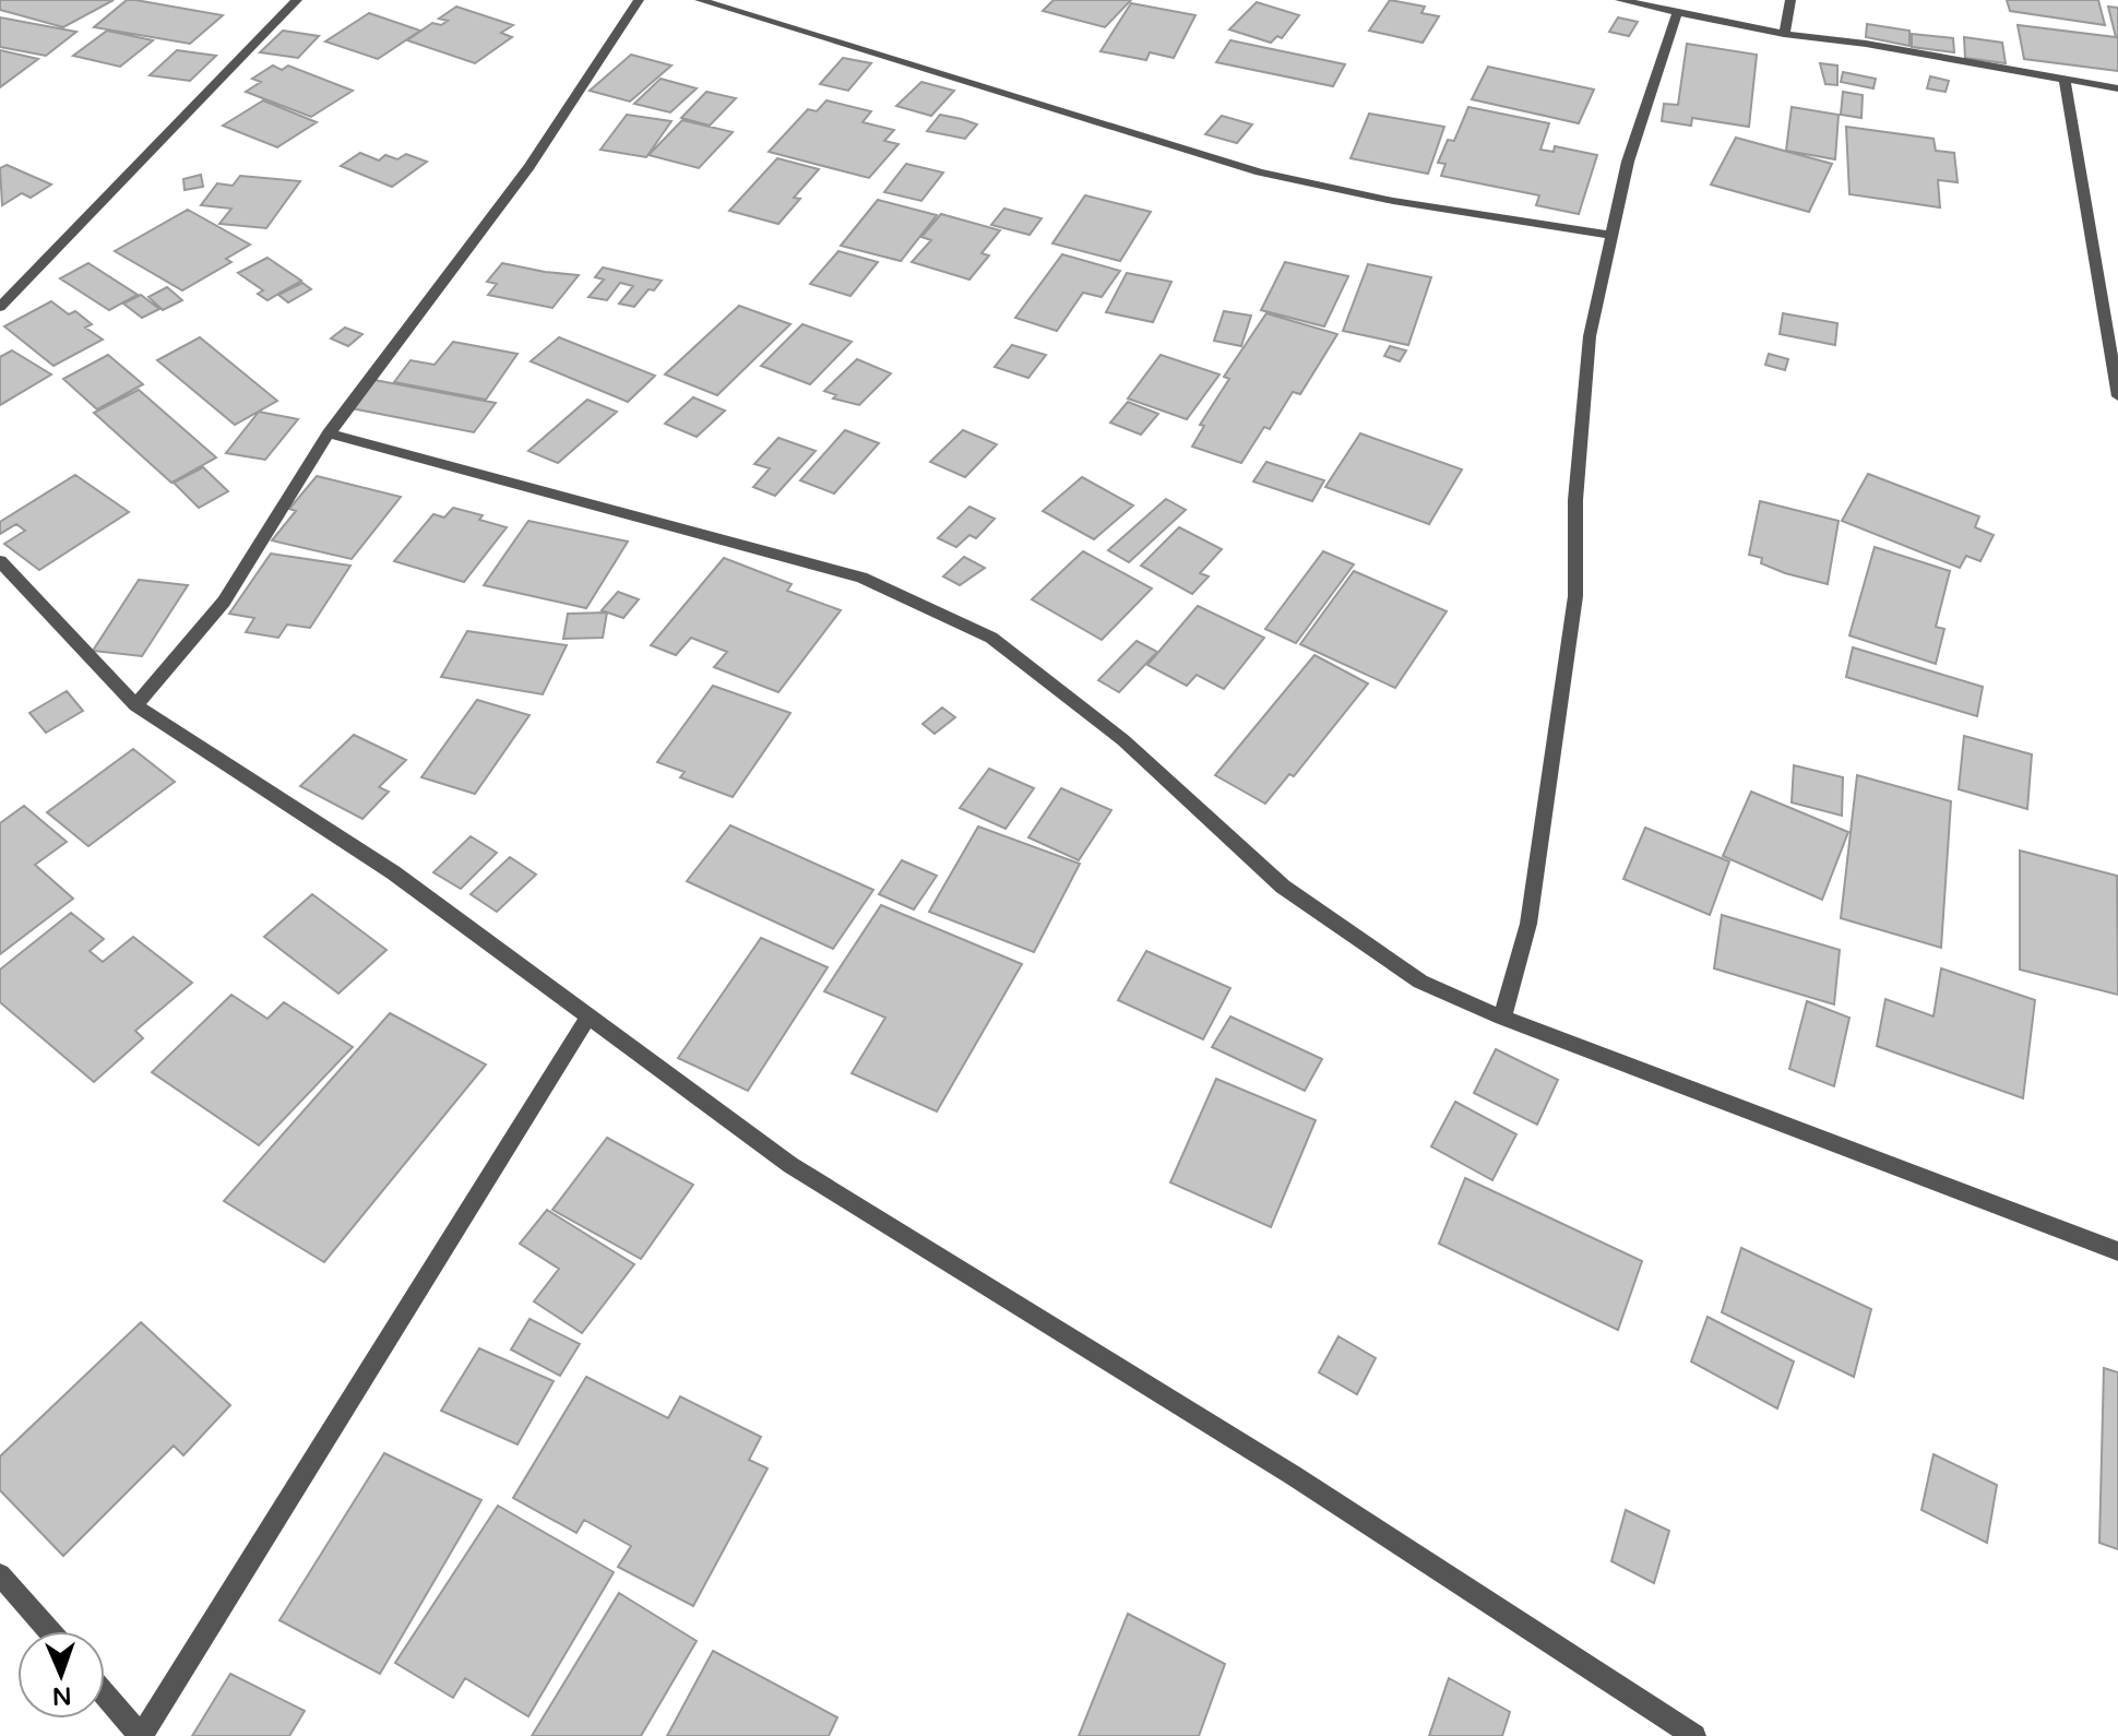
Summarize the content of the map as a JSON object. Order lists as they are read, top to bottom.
{
  "north": "bottom"
}
